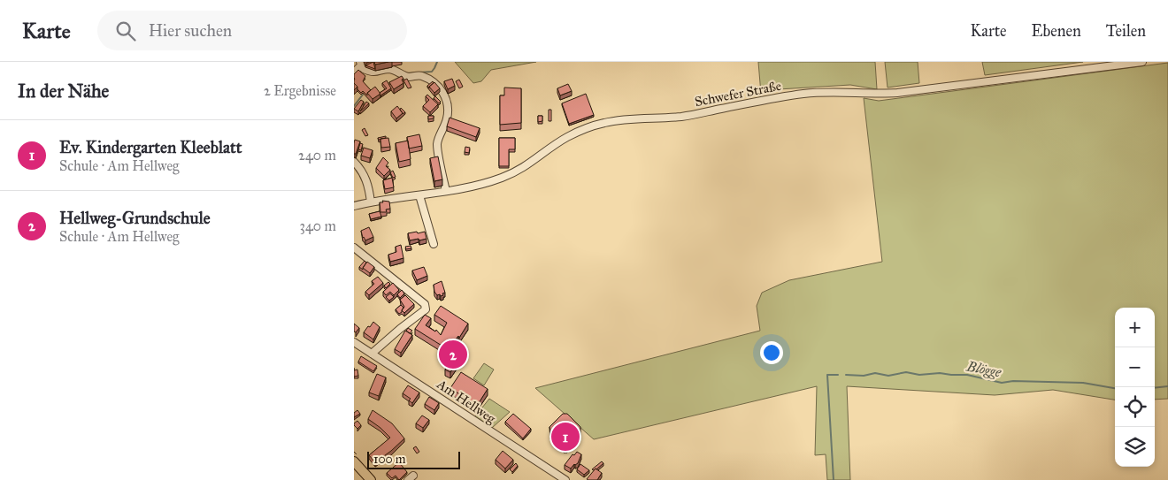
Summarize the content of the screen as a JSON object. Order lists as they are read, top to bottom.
{
  "streets": {
    "street": ["Schwefer Straße", "Am Hellweg"]
  },
  "water": ["Blögge"],
  "scale_bar": "100 m",
  "page": {
    "header": "Karte",
    "search": "Hier suchen",
    "nav": ["Karte", "Ebenen", "Teilen"],
    "heading": ["In der Nähe", "2 Ergebnisse"],
    "list": [
      {
        "mark": "1",
        "name": "Ev. Kindergarten Kleeblatt",
        "note": "Schule · Am Hellweg",
        "value": "240 m"
      },
      {
        "mark": "2",
        "name": "Hellweg-Grundschule",
        "note": "Schule · Am Hellweg",
        "value": "340 m"
      }
    ],
    "map_buttons": ["+", "−"],
    "pins": ["2", "1"],
    "scale": "100 m"
  }
}
